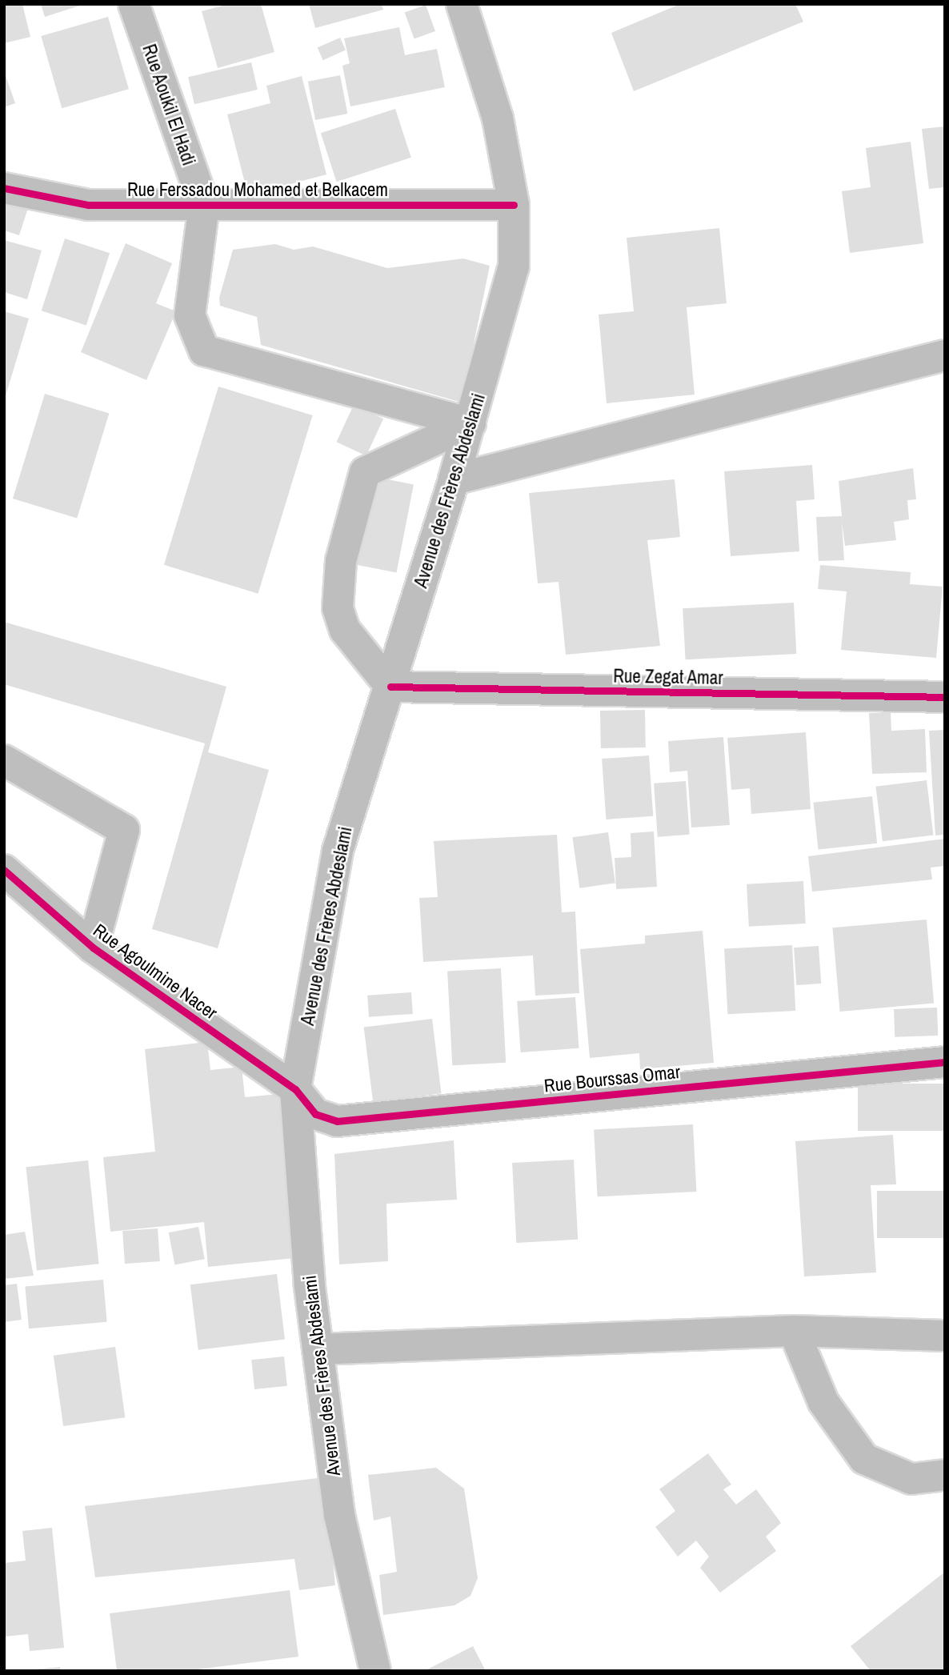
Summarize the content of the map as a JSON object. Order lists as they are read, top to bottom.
{
  "streets": {
    "street": [
      "Rue Aoukil El Hadi",
      "Rue Ferssadou Mohamed et Belkacem",
      "Avenue des Frères Abdeslami",
      "Rue Zegat Amar",
      "Rue Agoulmine Nacer",
      "Rue Bourssas Omar"
    ]
  },
  "crossings": [
    ["Rue Aoukil El Hadi", "Rue Ferssadou Mohamed et Belkacem"],
    ["Rue Ferssadou Mohamed et Belkacem", "Avenue des Frères Abdeslami"],
    ["Avenue des Frères Abdeslami", "Rue Zegat Amar"],
    ["Avenue des Frères Abdeslami", "Rue Agoulmine Nacer"],
    ["Avenue des Frères Abdeslami", "Rue Bourssas Omar"],
    ["Rue Agoulmine Nacer", "Rue Bourssas Omar"]
  ]
}
